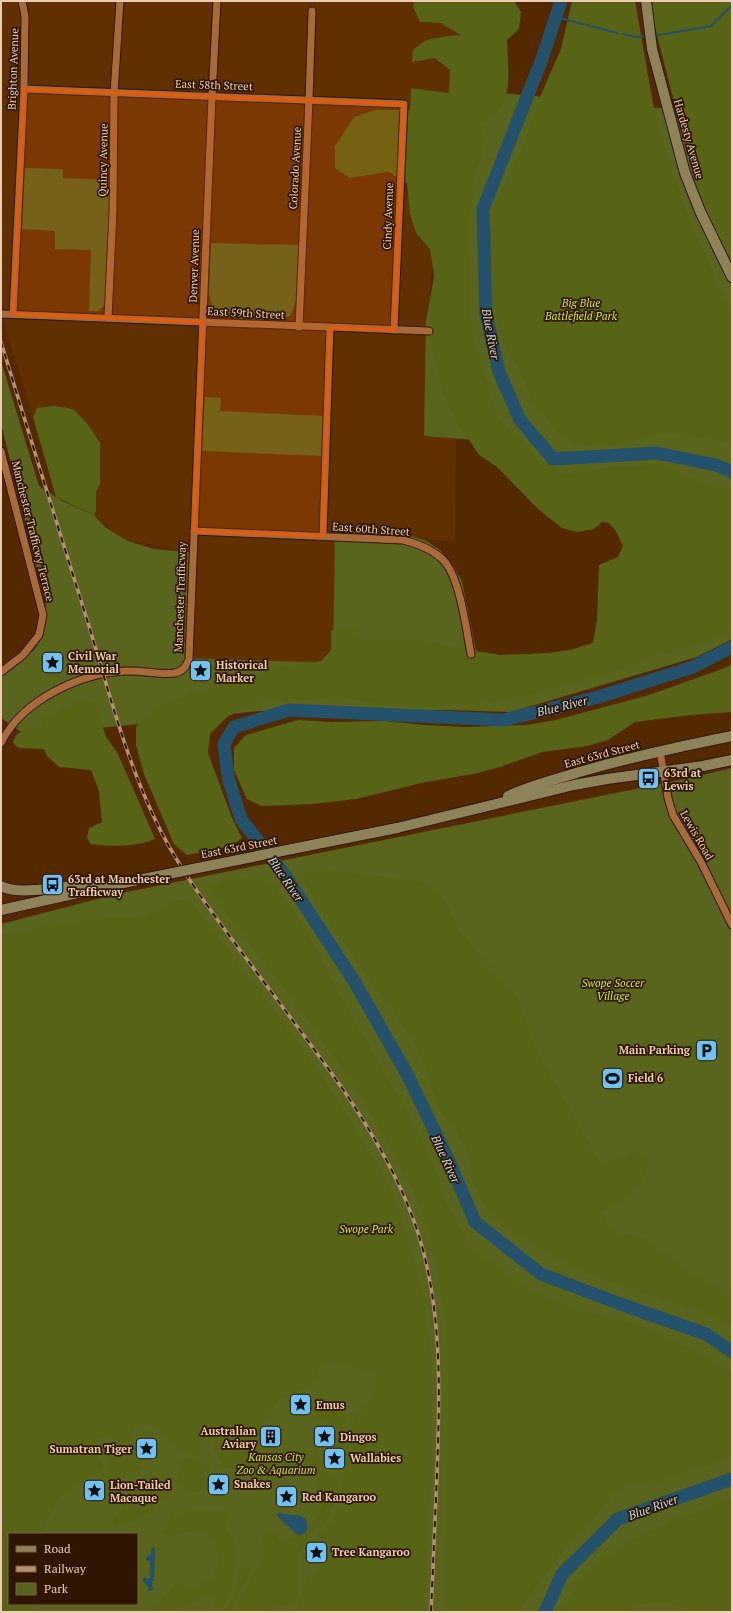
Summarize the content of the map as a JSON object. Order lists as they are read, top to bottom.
{
  "streets": {
    "main road": ["Hardesty Avenue", "East 63rd Street"],
    "street": [
      "Brighton Avenue",
      "East 58th Street",
      "Quincy Avenue",
      "Colorado Avenue",
      "Cindy Avenue",
      "Denver Avenue",
      "East 59th Street",
      "East 60th Street",
      "Manchester Trafficwy Terrace",
      "Manchester Trafficway",
      "Lewis Road"
    ]
  },
  "crossings": [
    ["Brighton Avenue", "East 58th Street"],
    ["Brighton Avenue", "East 59th Street"],
    ["East 58th Street", "Quincy Avenue"],
    ["East 58th Street", "Colorado Avenue"],
    ["East 58th Street", "Cindy Avenue"],
    ["East 58th Street", "Denver Avenue"],
    ["Quincy Avenue", "East 59th Street"],
    ["Colorado Avenue", "East 59th Street"],
    ["Cindy Avenue", "East 59th Street"],
    ["Denver Avenue", "East 59th Street"],
    ["Denver Avenue", "East 60th Street"],
    ["Denver Avenue", "Manchester Trafficway"],
    ["East 60th Street", "Manchester Trafficway"],
    ["East 63rd Street", "Lewis Road"]
  ],
  "water": ["Blue River"],
  "parks": [
    "Big Blue Battlefield Park",
    "Swope Soccer Village",
    "Swope Park",
    "Kansas City Zoo & Aquarium"
  ],
  "places": {
    "place": [
      "Civil War Memorial",
      "Historical Marker",
      "Emus",
      "Dingos",
      "Sumatran Tiger",
      "Wallabies",
      "Snakes",
      "Lion-Tailed Macaque",
      "Red Kangaroo",
      "Tree Kangaroo"
    ],
    "bus stop": ["63rd at Lewis", "63rd at Manchester Trafficway"],
    "parking": ["Main Parking"],
    "sports": ["Field 6"],
    "building": ["Australian Aviary"]
  },
  "legend": ["Road", "Railway", "Park"]
}
